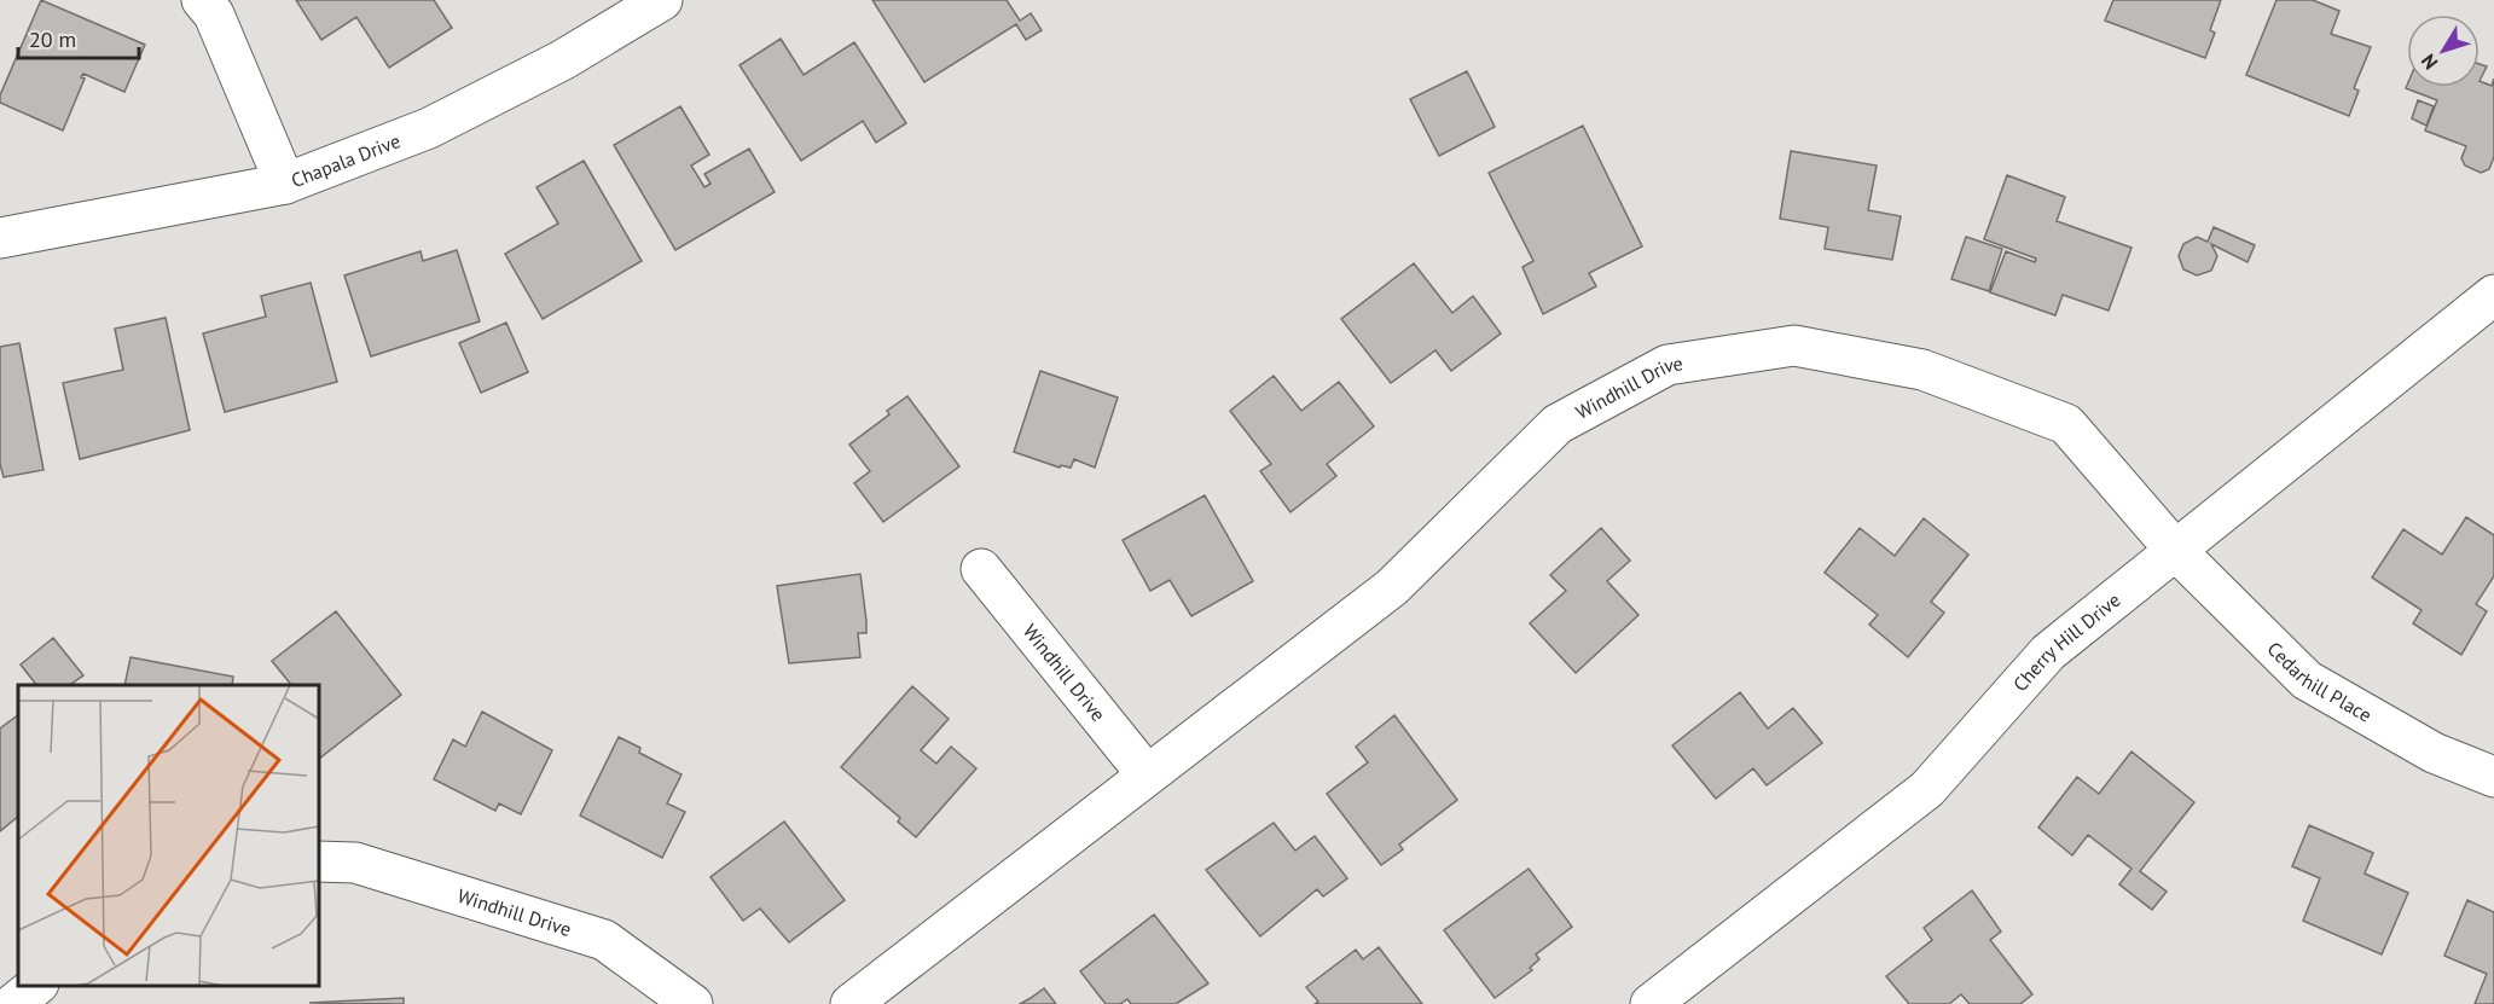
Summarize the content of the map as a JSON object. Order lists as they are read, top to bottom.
{
  "streets": {
    "street": [
      "Chapala Drive",
      "Windhill Drive",
      "Cherry Hill Drive",
      "Cedarhill Place"
    ]
  },
  "crossings": [
    ["Windhill Drive", "Cherry Hill Drive"],
    ["Windhill Drive", "Cedarhill Place"],
    ["Cherry Hill Drive", "Cedarhill Place"]
  ],
  "scale_bar": "20 m",
  "north": "bottom left"
}
